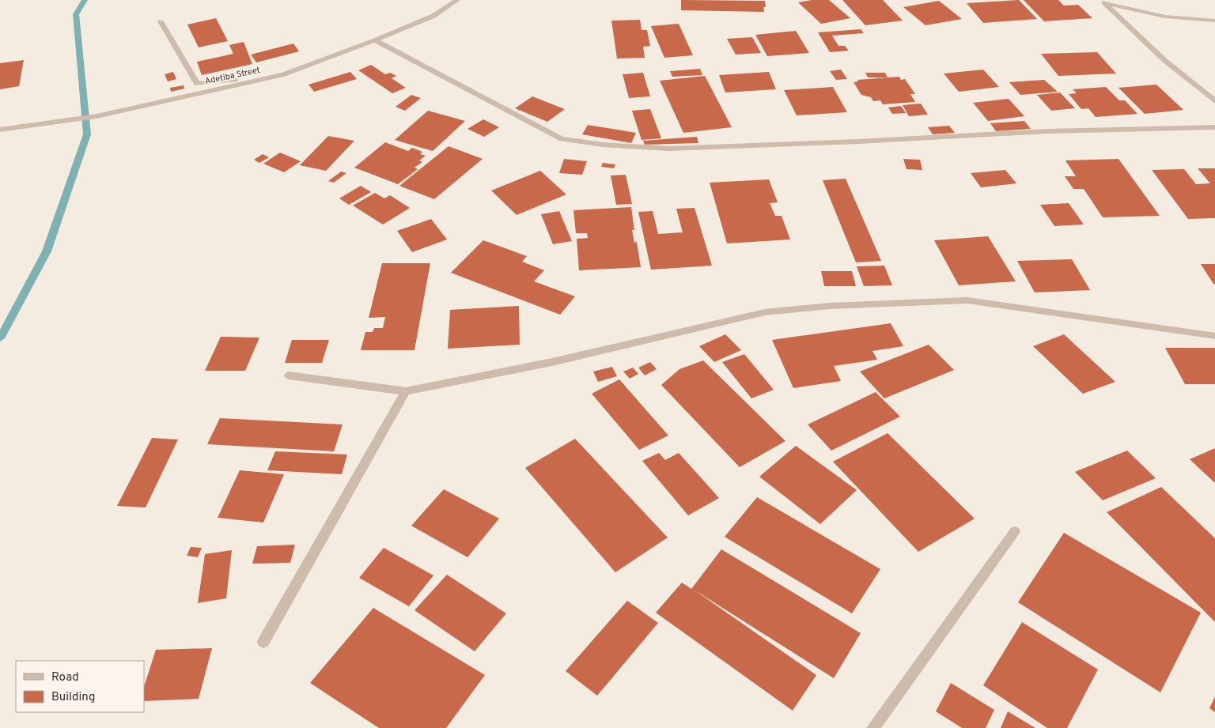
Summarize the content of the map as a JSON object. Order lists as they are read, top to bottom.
{
  "streets": {
    "street": ["Adetiba Street"]
  },
  "legend": ["Road", "Building"]
}
